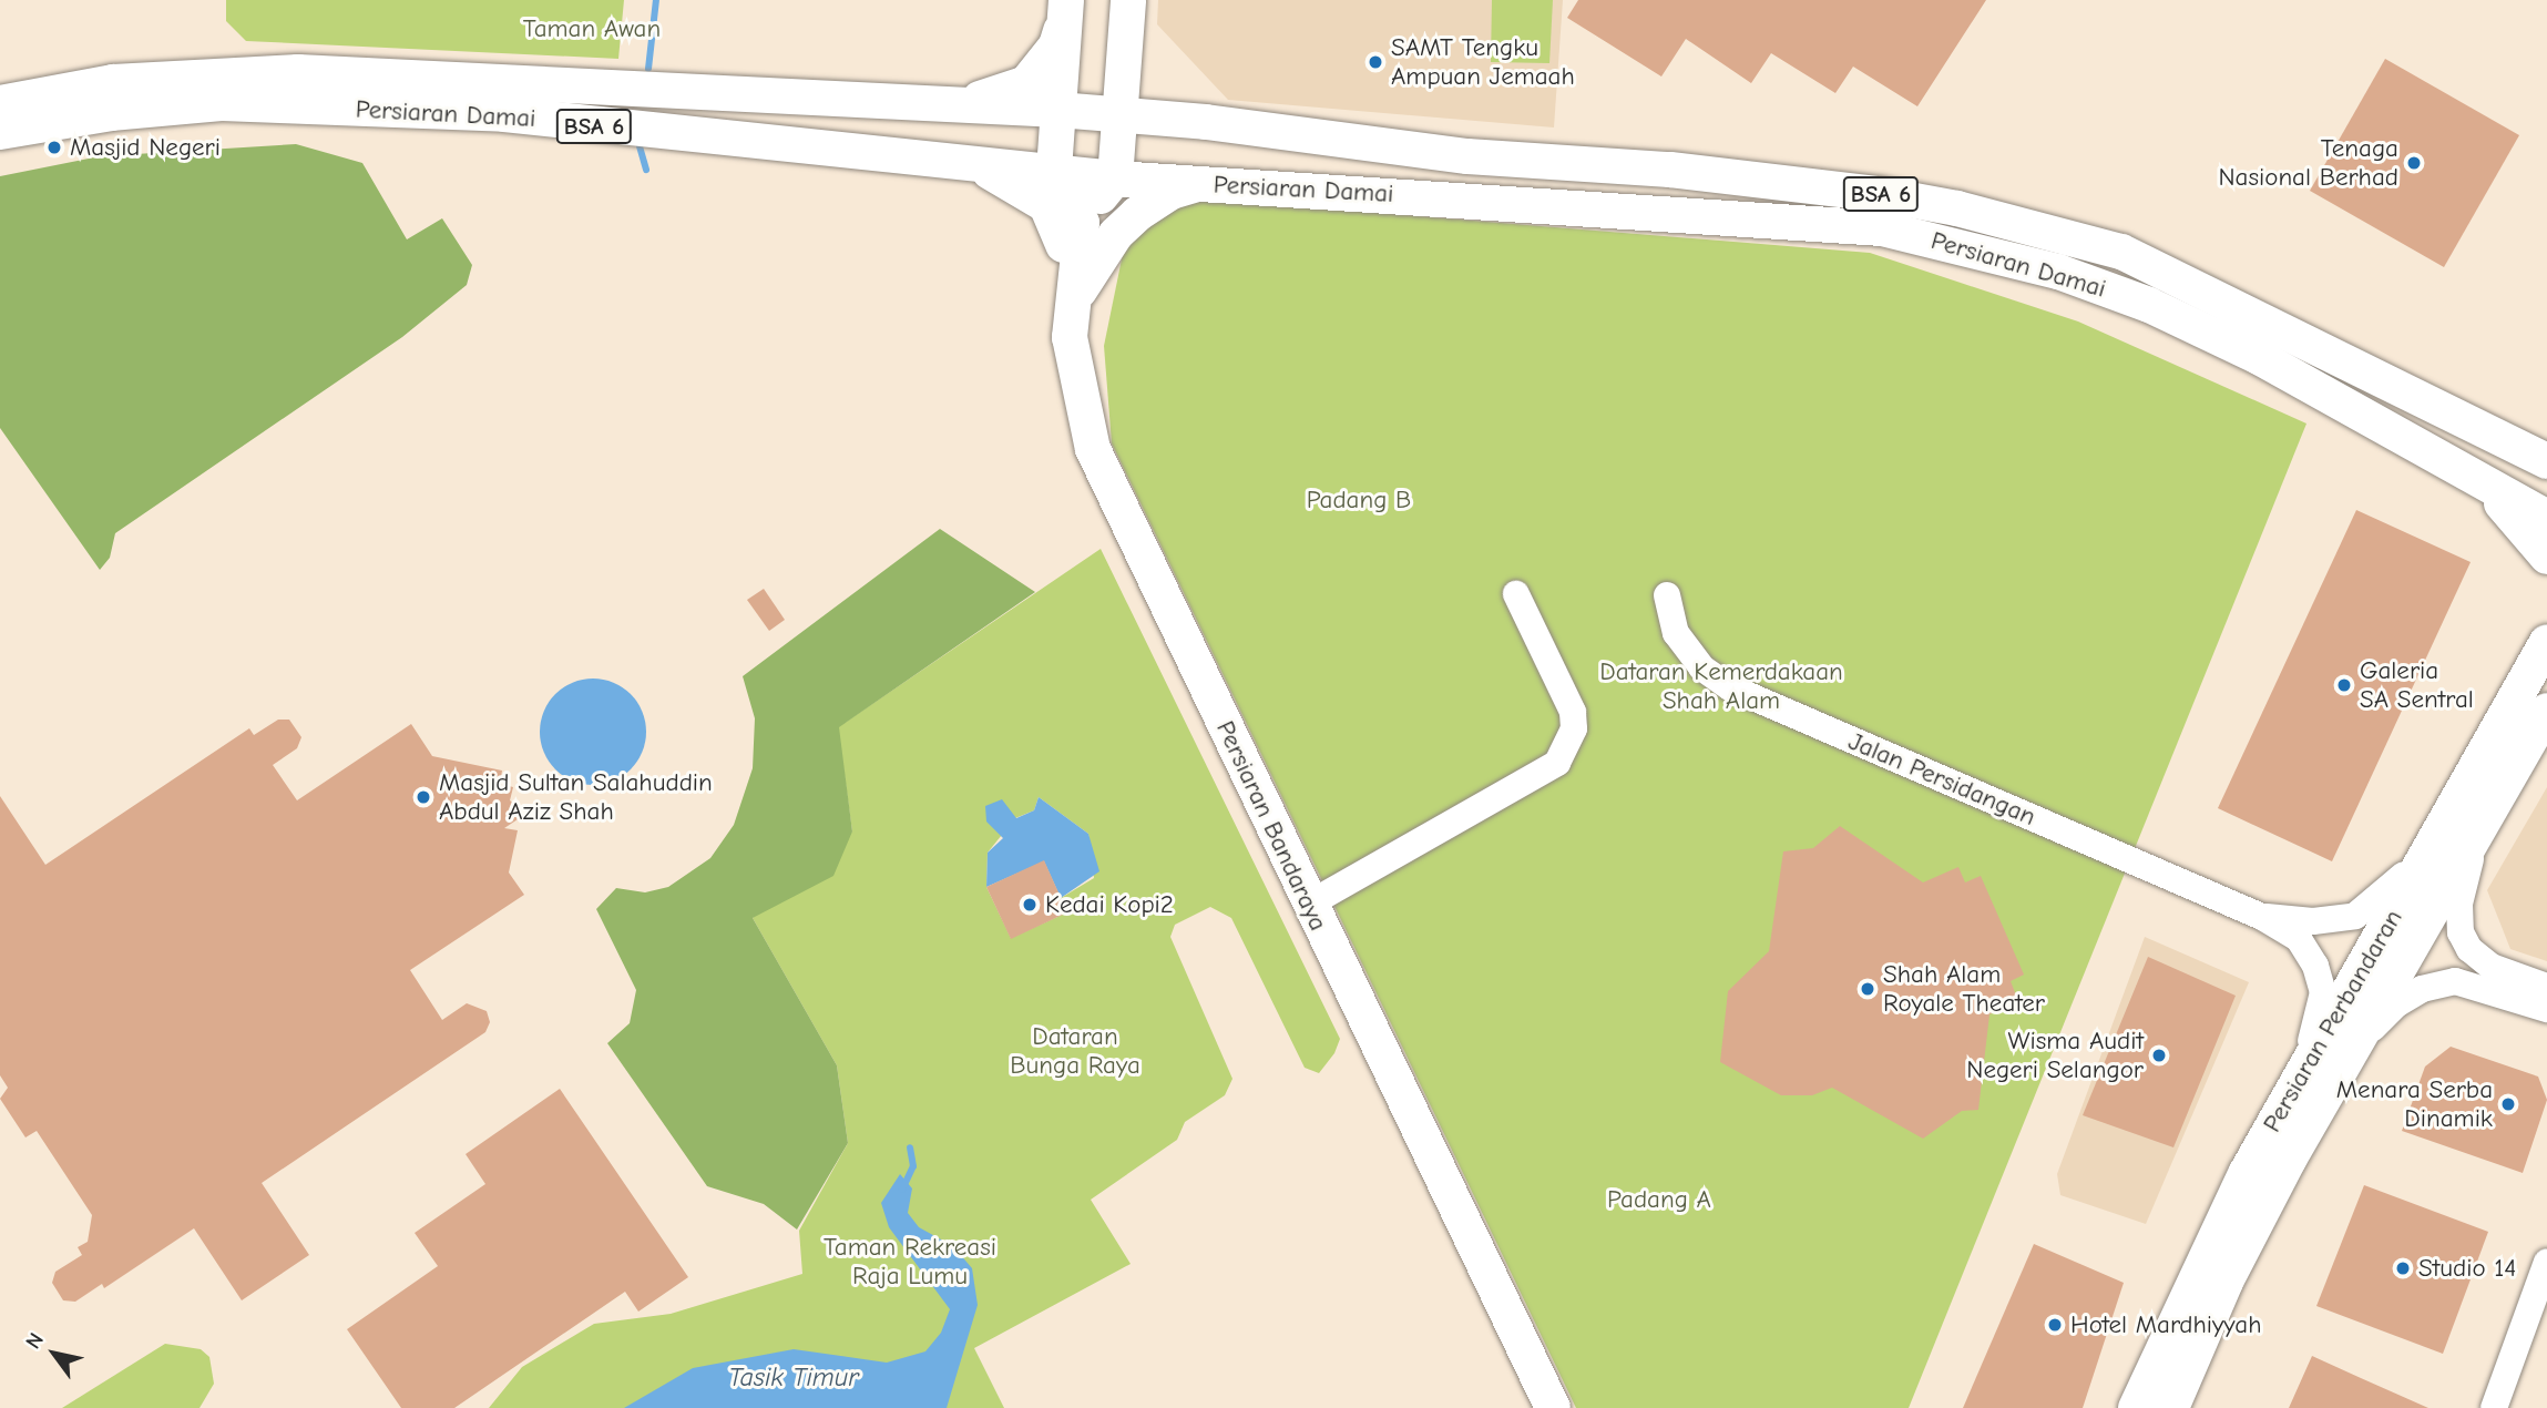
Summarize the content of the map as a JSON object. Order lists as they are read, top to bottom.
{
  "streets": {
    "main road": [
      "Persiaran Damai",
      "BSA 6",
      "Persiaran Bandaraya",
      "Persiaran Perbandaran"
    ],
    "street": ["Jalan Persidangan"]
  },
  "crossings": [
    ["Jalan Persidangan", "Persiaran Perbandaran"]
  ],
  "water": ["Tasik Timur"],
  "parks": [
    "Taman Awan",
    "Padang B",
    "Dataran Kemerdakaan Shah Alam",
    "Dataran Bunga Raya",
    "Padang A",
    "Taman Rekreasi Raja Lumu"
  ],
  "places": [
    "SAMT Tengku Ampuan Jemaah",
    "Masjid Negeri",
    "Tenaga Nasional Berhad",
    "Galeria SA Sentral",
    "Masjid Sultan Salahuddin Abdul Aziz Shah",
    "Kedai Kopi2",
    "Shah Alam Royale Theater",
    "Wisma Audit Negeri Selangor",
    "Menara Serba Dinamik",
    "Studio 14",
    "Hotel Mardhiyyah"
  ],
  "north": "top left"
}
